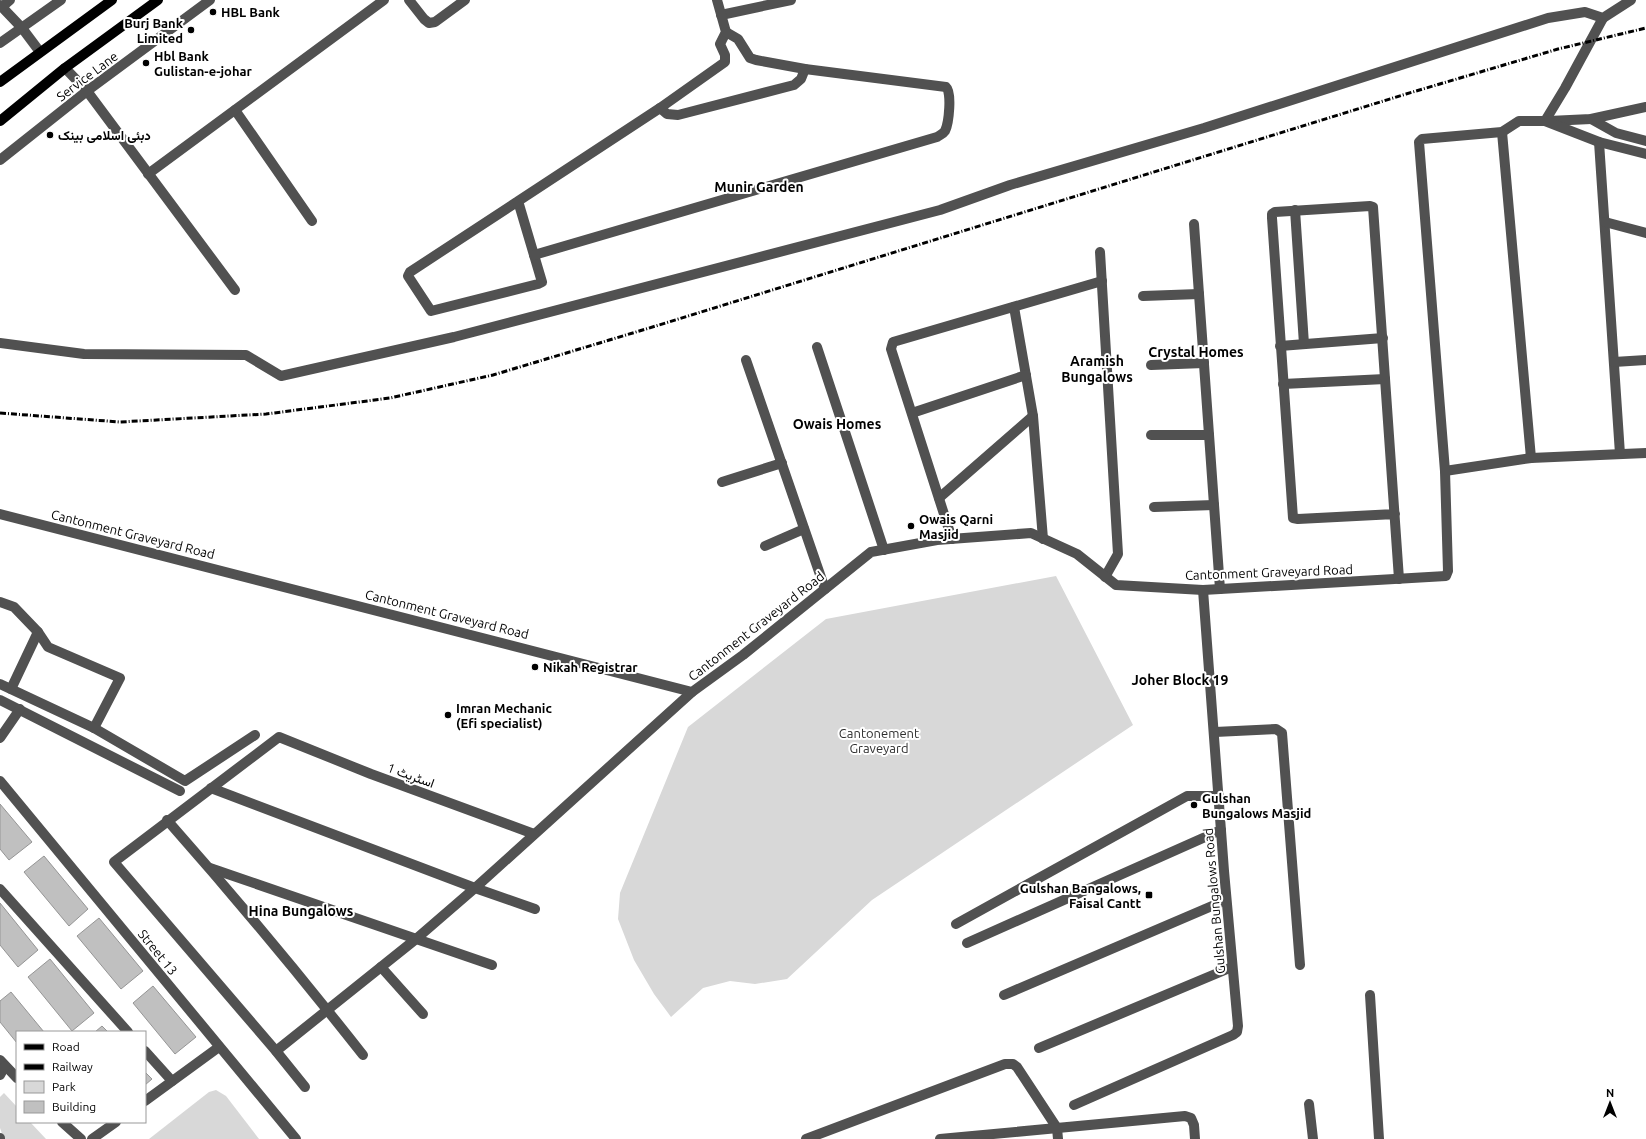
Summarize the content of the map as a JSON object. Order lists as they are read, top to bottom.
{
  "streets": {
    "street": [
      "Service Lane",
      "Cantonment Graveyard Road",
      "اسٹریٹ 1",
      "Gulshan Bungalows Road",
      "Street 13"
    ]
  },
  "crossings": [
    ["Cantonment Graveyard Road", "Gulshan Bungalows Road"]
  ],
  "districts": [
    "Munir Garden",
    "Crystal Homes",
    "Aramish Bungalows",
    "Owais Homes",
    "Joher Block 19",
    "Hina Bungalows"
  ],
  "parks": ["Cantonement Graveyard"],
  "places": {
    "other": [
      "HBL Bank",
      "Burj Bank Limited",
      "Hbl Bank Gulistan-e-johar",
      "دبئی اسلامی بینک",
      "Owais Qarni Masjid",
      "Nikah Registrar",
      "Imran Mechanic (Efi specialist)",
      "Gulshan Bungalows Masjid"
    ],
    "transit": ["Gulshan Bangalows, Faisal Cantt"]
  },
  "legend": [
    "Road",
    "Railway",
    "Park",
    "Building"
  ],
  "north": "top"
}
